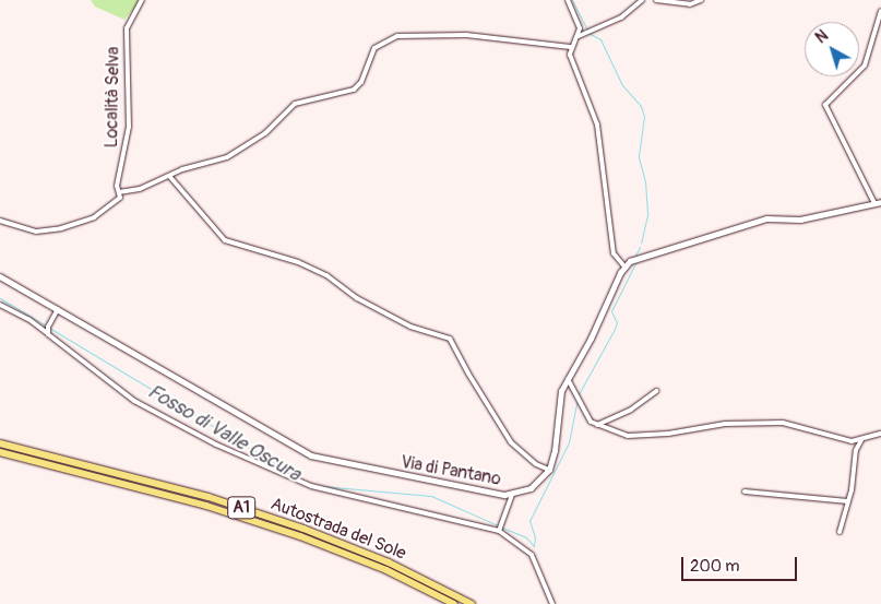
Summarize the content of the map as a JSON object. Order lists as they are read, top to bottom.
{
  "streets": {
    "highway": ["A1", "Autostrada del Sole"],
    "street": ["Località Selva", "Via di Pantano"]
  },
  "water": ["Fosso di Valle Oscura"],
  "scale_bar": "200 m",
  "north": "top left"
}
